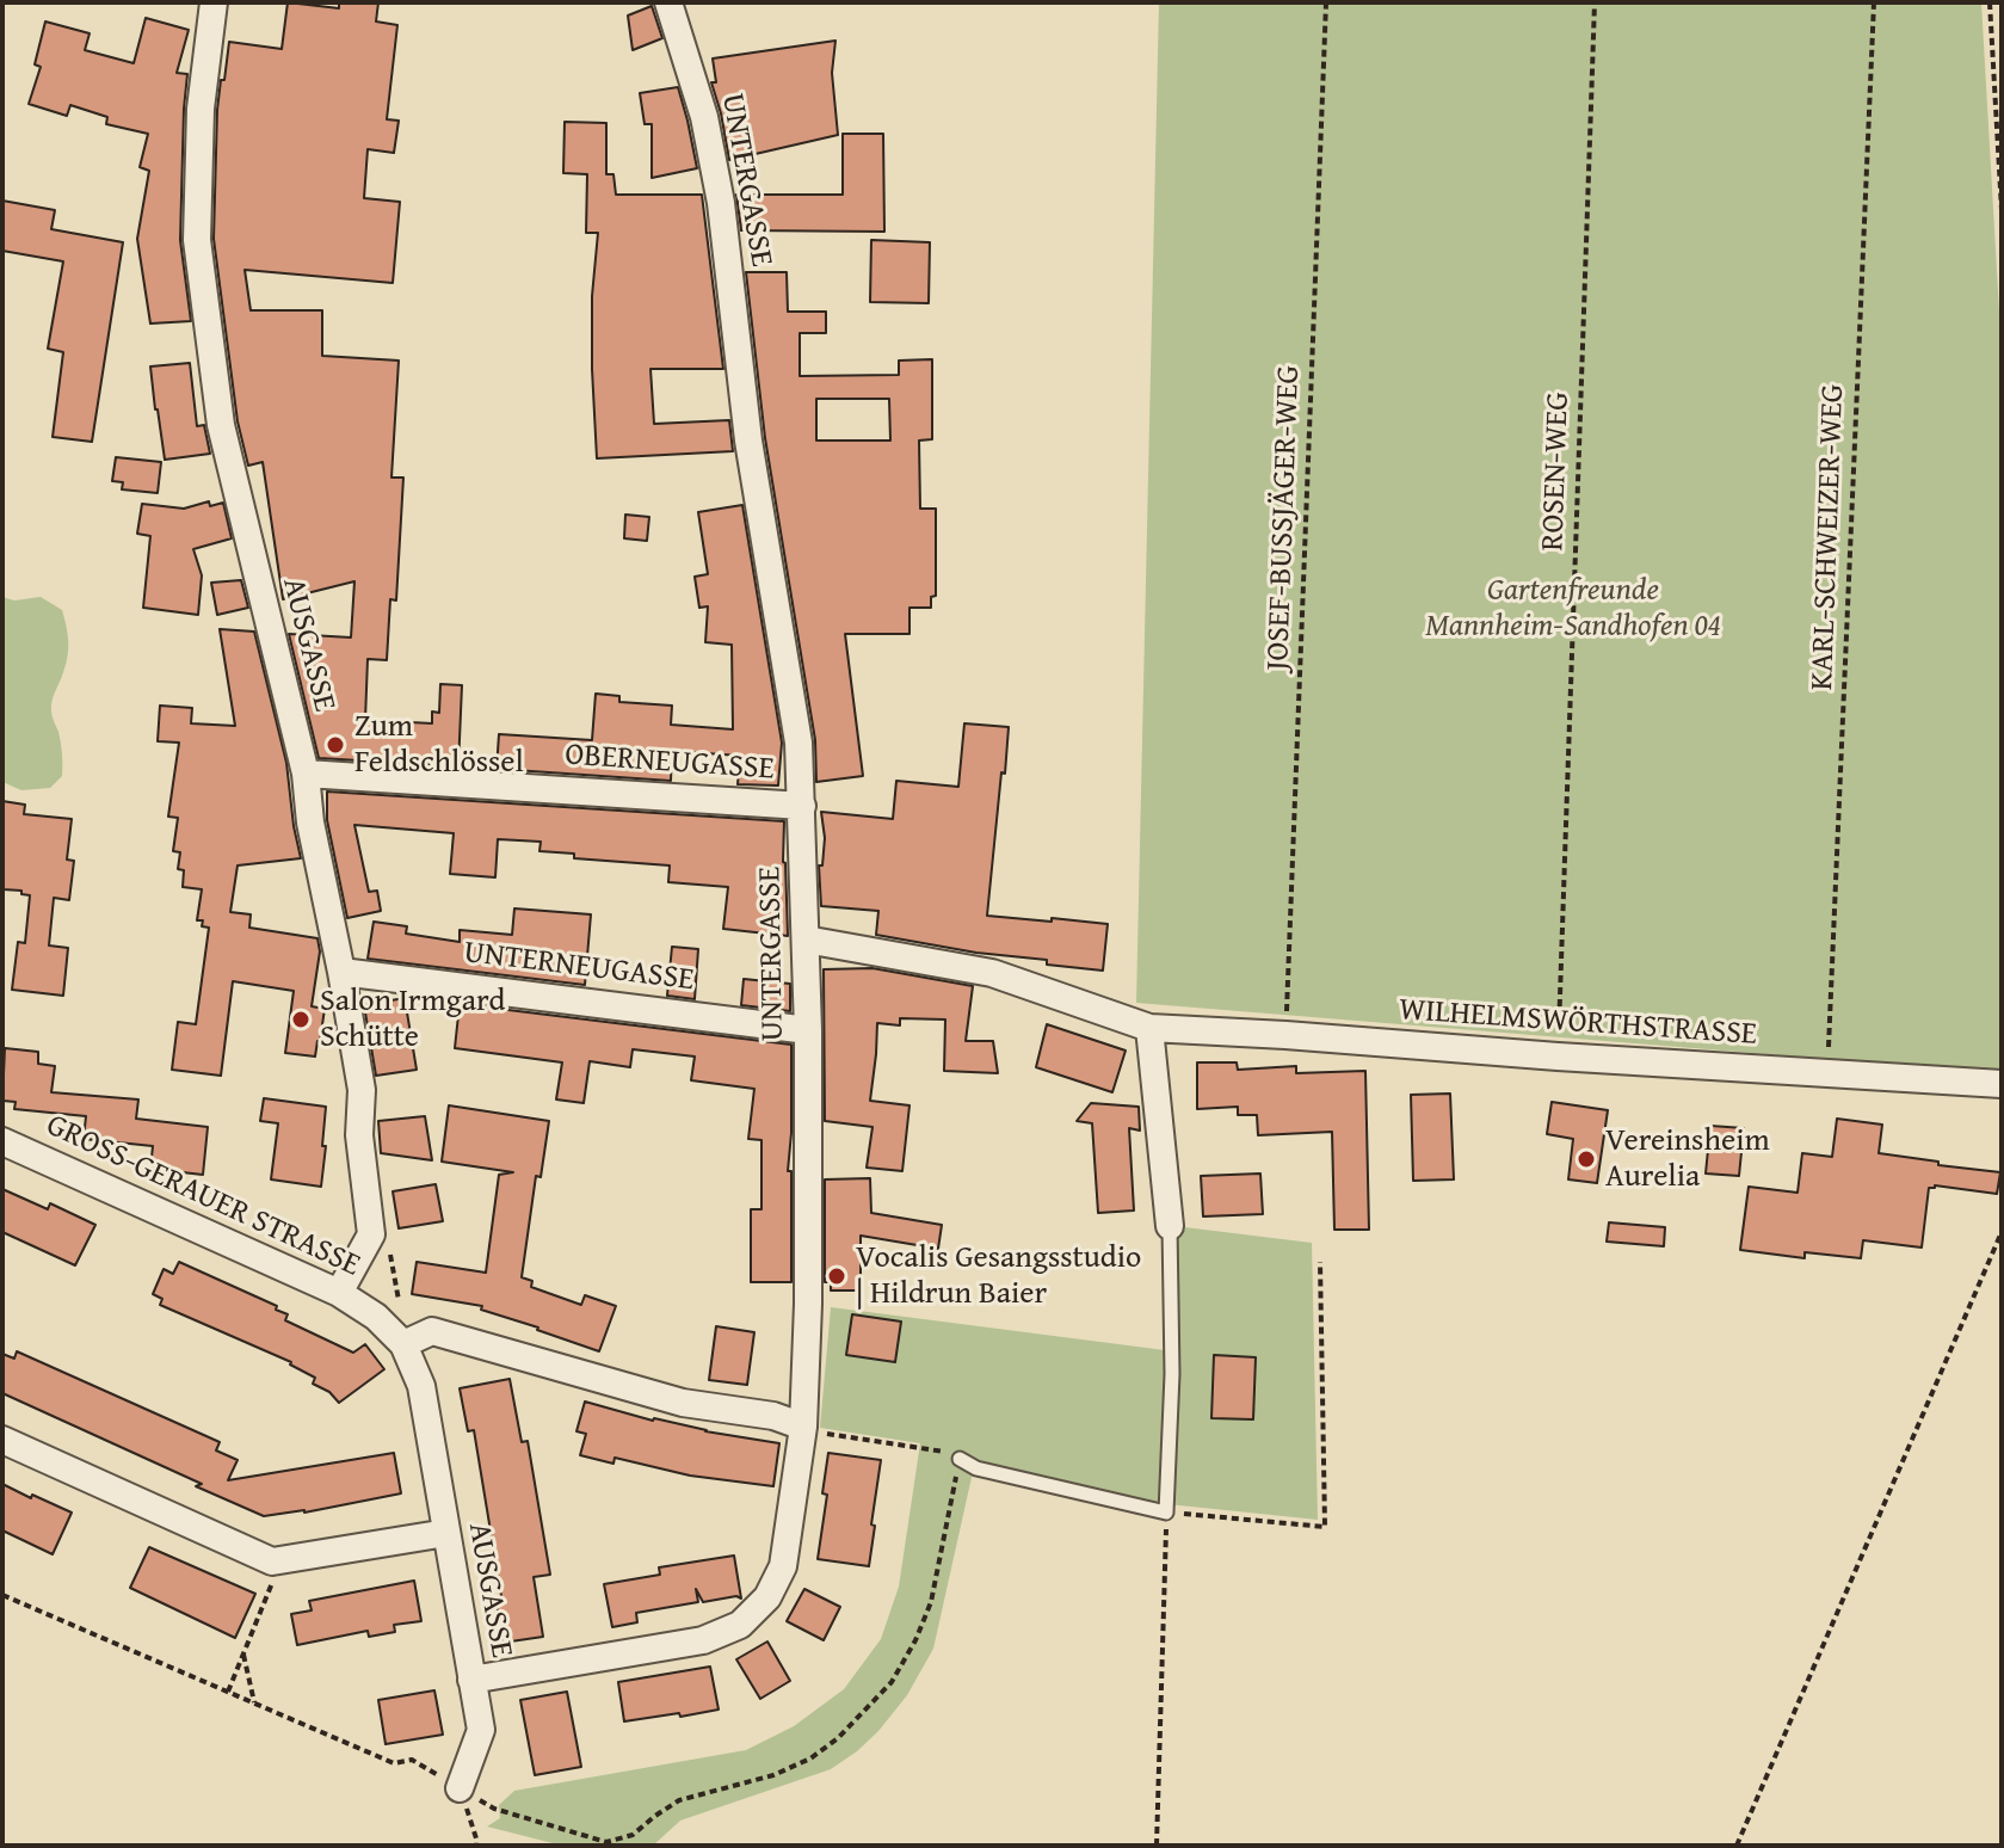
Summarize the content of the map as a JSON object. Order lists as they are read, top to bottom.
{
  "streets": {
    "street": [
      "UNTERGASSE",
      "AUSGASSE",
      "OBERNEUGASSE",
      "UNTERNEUGASSE",
      "WILHELMSWÖRTHSTRASSE",
      "GROSS-GERAUER STRASSE"
    ],
    "path": ["ROSEN-WEG", "JOSEF-BUSSJÄGER-WEG", "KARL-SCHWEIZER-WEG"]
  },
  "crossings": [
    ["UNTERGASSE", "AUSGASSE"],
    ["UNTERGASSE", "OBERNEUGASSE"],
    ["UNTERGASSE", "UNTERNEUGASSE"],
    ["UNTERGASSE", "WILHELMSWÖRTHSTRASSE"],
    ["ROSEN-WEG", "WILHELMSWÖRTHSTRASSE"],
    ["JOSEF-BUSSJÄGER-WEG", "WILHELMSWÖRTHSTRASSE"],
    ["KARL-SCHWEIZER-WEG", "WILHELMSWÖRTHSTRASSE"],
    ["AUSGASSE", "OBERNEUGASSE"],
    ["AUSGASSE", "UNTERNEUGASSE"],
    ["AUSGASSE", "GROSS-GERAUER STRASSE"]
  ],
  "parks": ["Gartenfreunde Mannheim-Sandhofen 04"],
  "places": [
    "Zum Feldschlössel",
    "Salon Irmgard Schütte",
    "Vereinsheim Aurelia",
    "Vocalis Gesangsstudio | Hildrun Baier"
  ]
}
